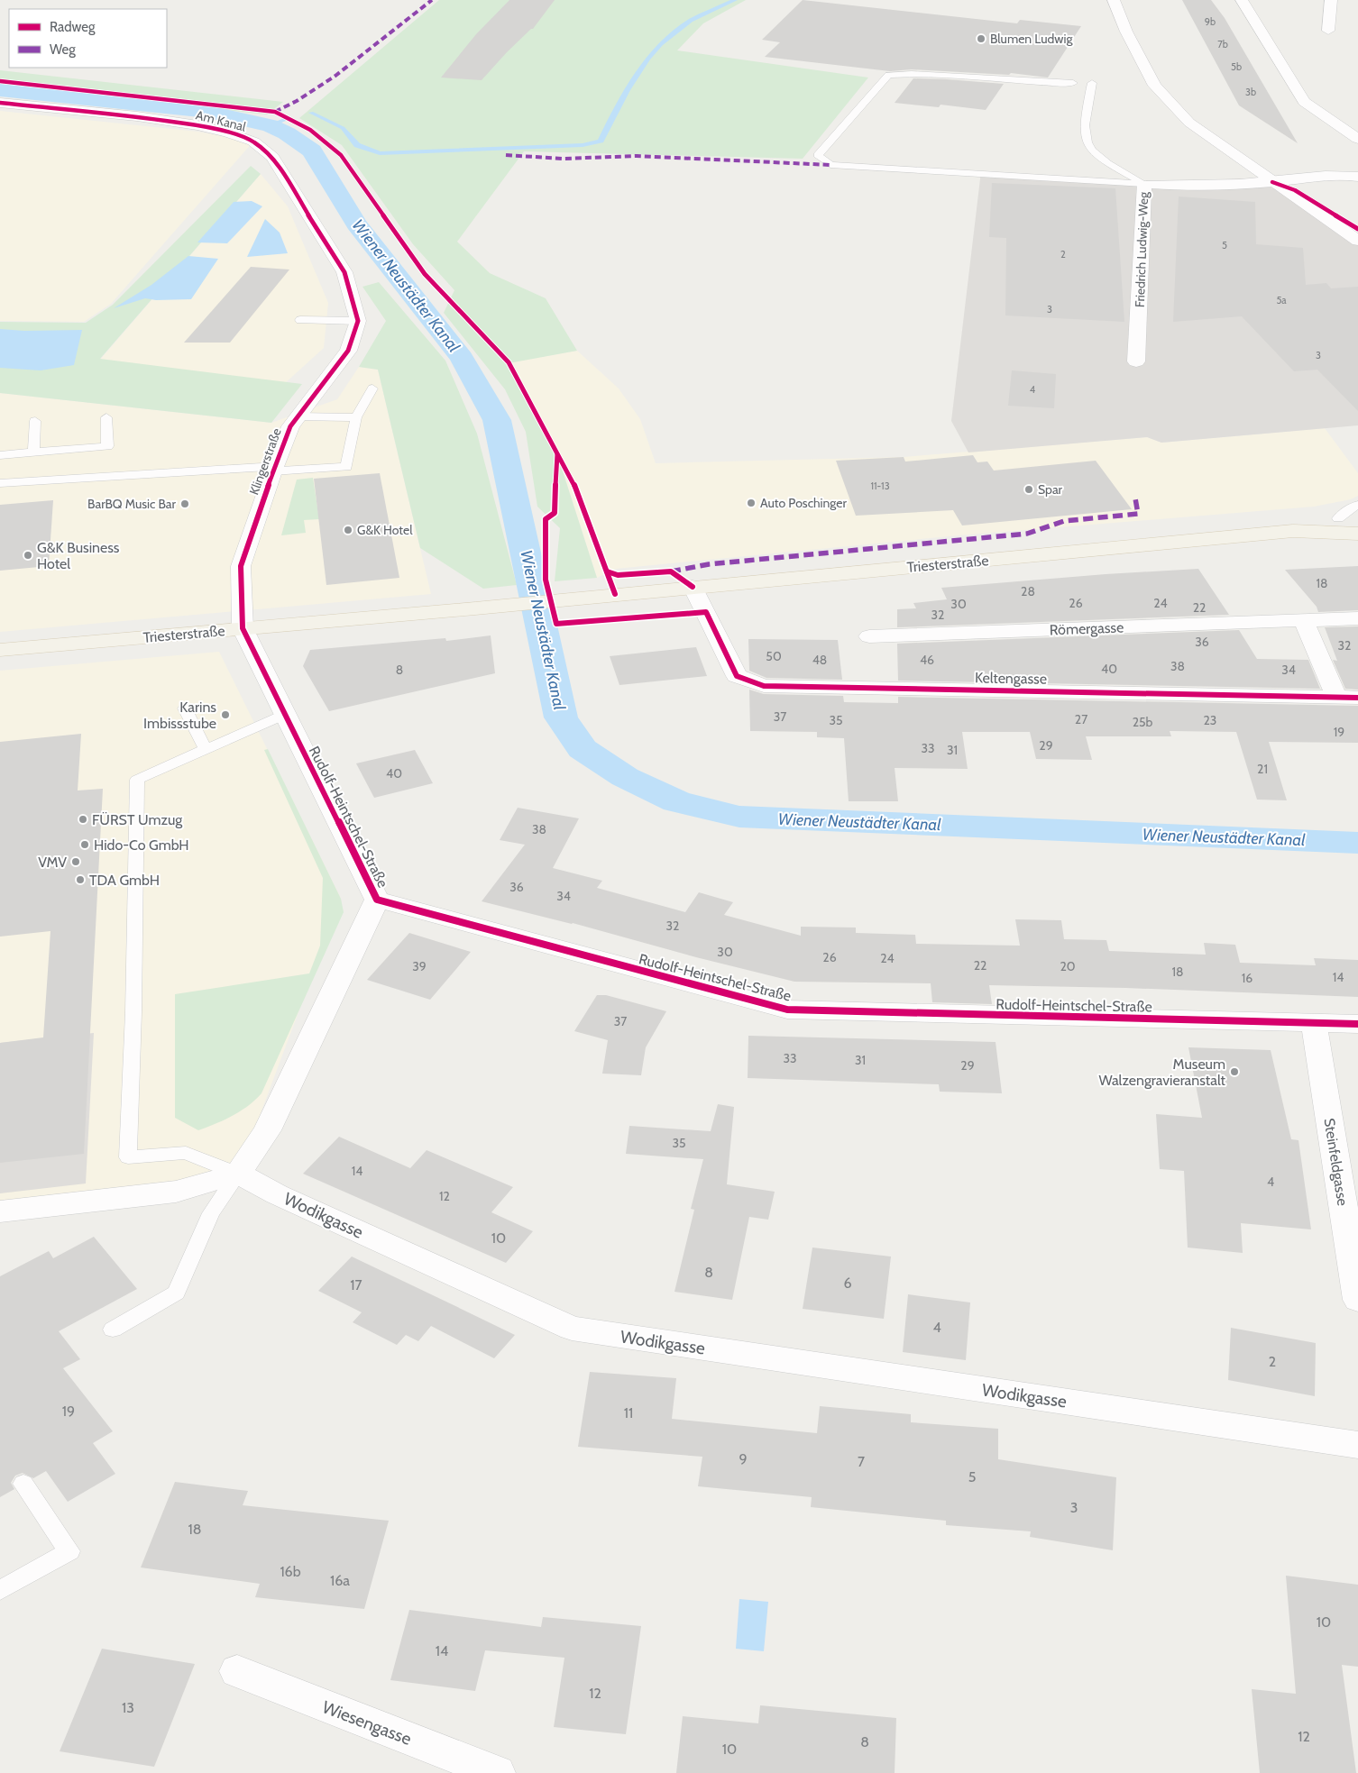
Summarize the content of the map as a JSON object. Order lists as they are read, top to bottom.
{
  "streets": {
    "main road": ["Triesterstraße"],
    "street": [
      "Am Kanal",
      "Friedrich Ludwig-Weg",
      "Klingerstraße",
      "Römergasse",
      "Keltengasse",
      "Rudolf-Heintschel-Straße",
      "Steinfeldgasse",
      "Wodikgasse",
      "Wiesengasse"
    ]
  },
  "crossings": [
    ["Am Kanal", "Klingerstraße"],
    ["Klingerstraße", "Triesterstraße"],
    ["Klingerstraße", "Rudolf-Heintschel-Straße"],
    ["Triesterstraße", "Keltengasse"],
    ["Triesterstraße", "Rudolf-Heintschel-Straße"],
    ["Rudolf-Heintschel-Straße", "Steinfeldgasse"],
    ["Rudolf-Heintschel-Straße", "Wodikgasse"]
  ],
  "water": ["Wiener Neustädter Kanal"],
  "places": [
    "Blumen Ludwig",
    "Spar",
    "Auto Poschinger",
    "BarBQ Music Bar",
    "G&K Hotel",
    "G&K Business Hotel",
    "Karins Imbissstube",
    "FÜRST Umzug",
    "Hido-Co GmbH",
    "VMV",
    "TDA GmbH",
    "Museum Walzengravieranstalt"
  ],
  "house_numbers": [
    "9b",
    "7b",
    "5b",
    "3b",
    "5",
    "2",
    "5a",
    "3",
    "3",
    "4",
    "11-13",
    "18",
    "28",
    "26",
    "24",
    "30",
    "22",
    "32",
    "36",
    "32",
    "50",
    "48",
    "46",
    "38",
    "40",
    "8",
    "34",
    "37",
    "27",
    "35",
    "23",
    "25b",
    "19",
    "29",
    "33",
    "31",
    "21",
    "40",
    "38",
    "36",
    "34",
    "32",
    "30",
    "26",
    "24",
    "22",
    "39",
    "20",
    "18",
    "14",
    "16",
    "37",
    "33",
    "31",
    "29",
    "35",
    "14",
    "4",
    "12",
    "10",
    "8",
    "6",
    "17",
    "4",
    "2",
    "19",
    "11",
    "9",
    "7",
    "5",
    "3",
    "18",
    "16b",
    "16a",
    "10",
    "14",
    "12",
    "13",
    "12",
    "8",
    "10"
  ],
  "legend": ["Radweg", "Weg"]
}
